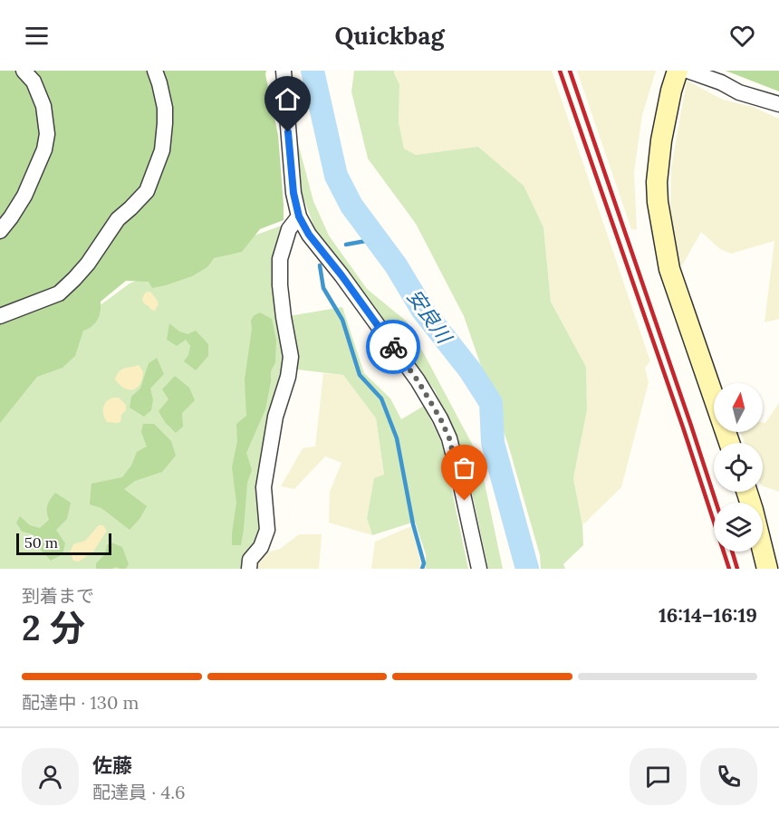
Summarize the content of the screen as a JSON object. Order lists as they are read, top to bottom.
{
  "water": ["安良川"],
  "scale_bar": "50 m",
  "north": "top",
  "page": {
    "header": "Quickbag",
    "scale": "50 m",
    "heading": ["2 分", "到着まで", "16:14–16:19"],
    "panel": ["佐藤", "配達員 · 4.6"],
    "bar": "配達中 · 130 m"
  }
}
